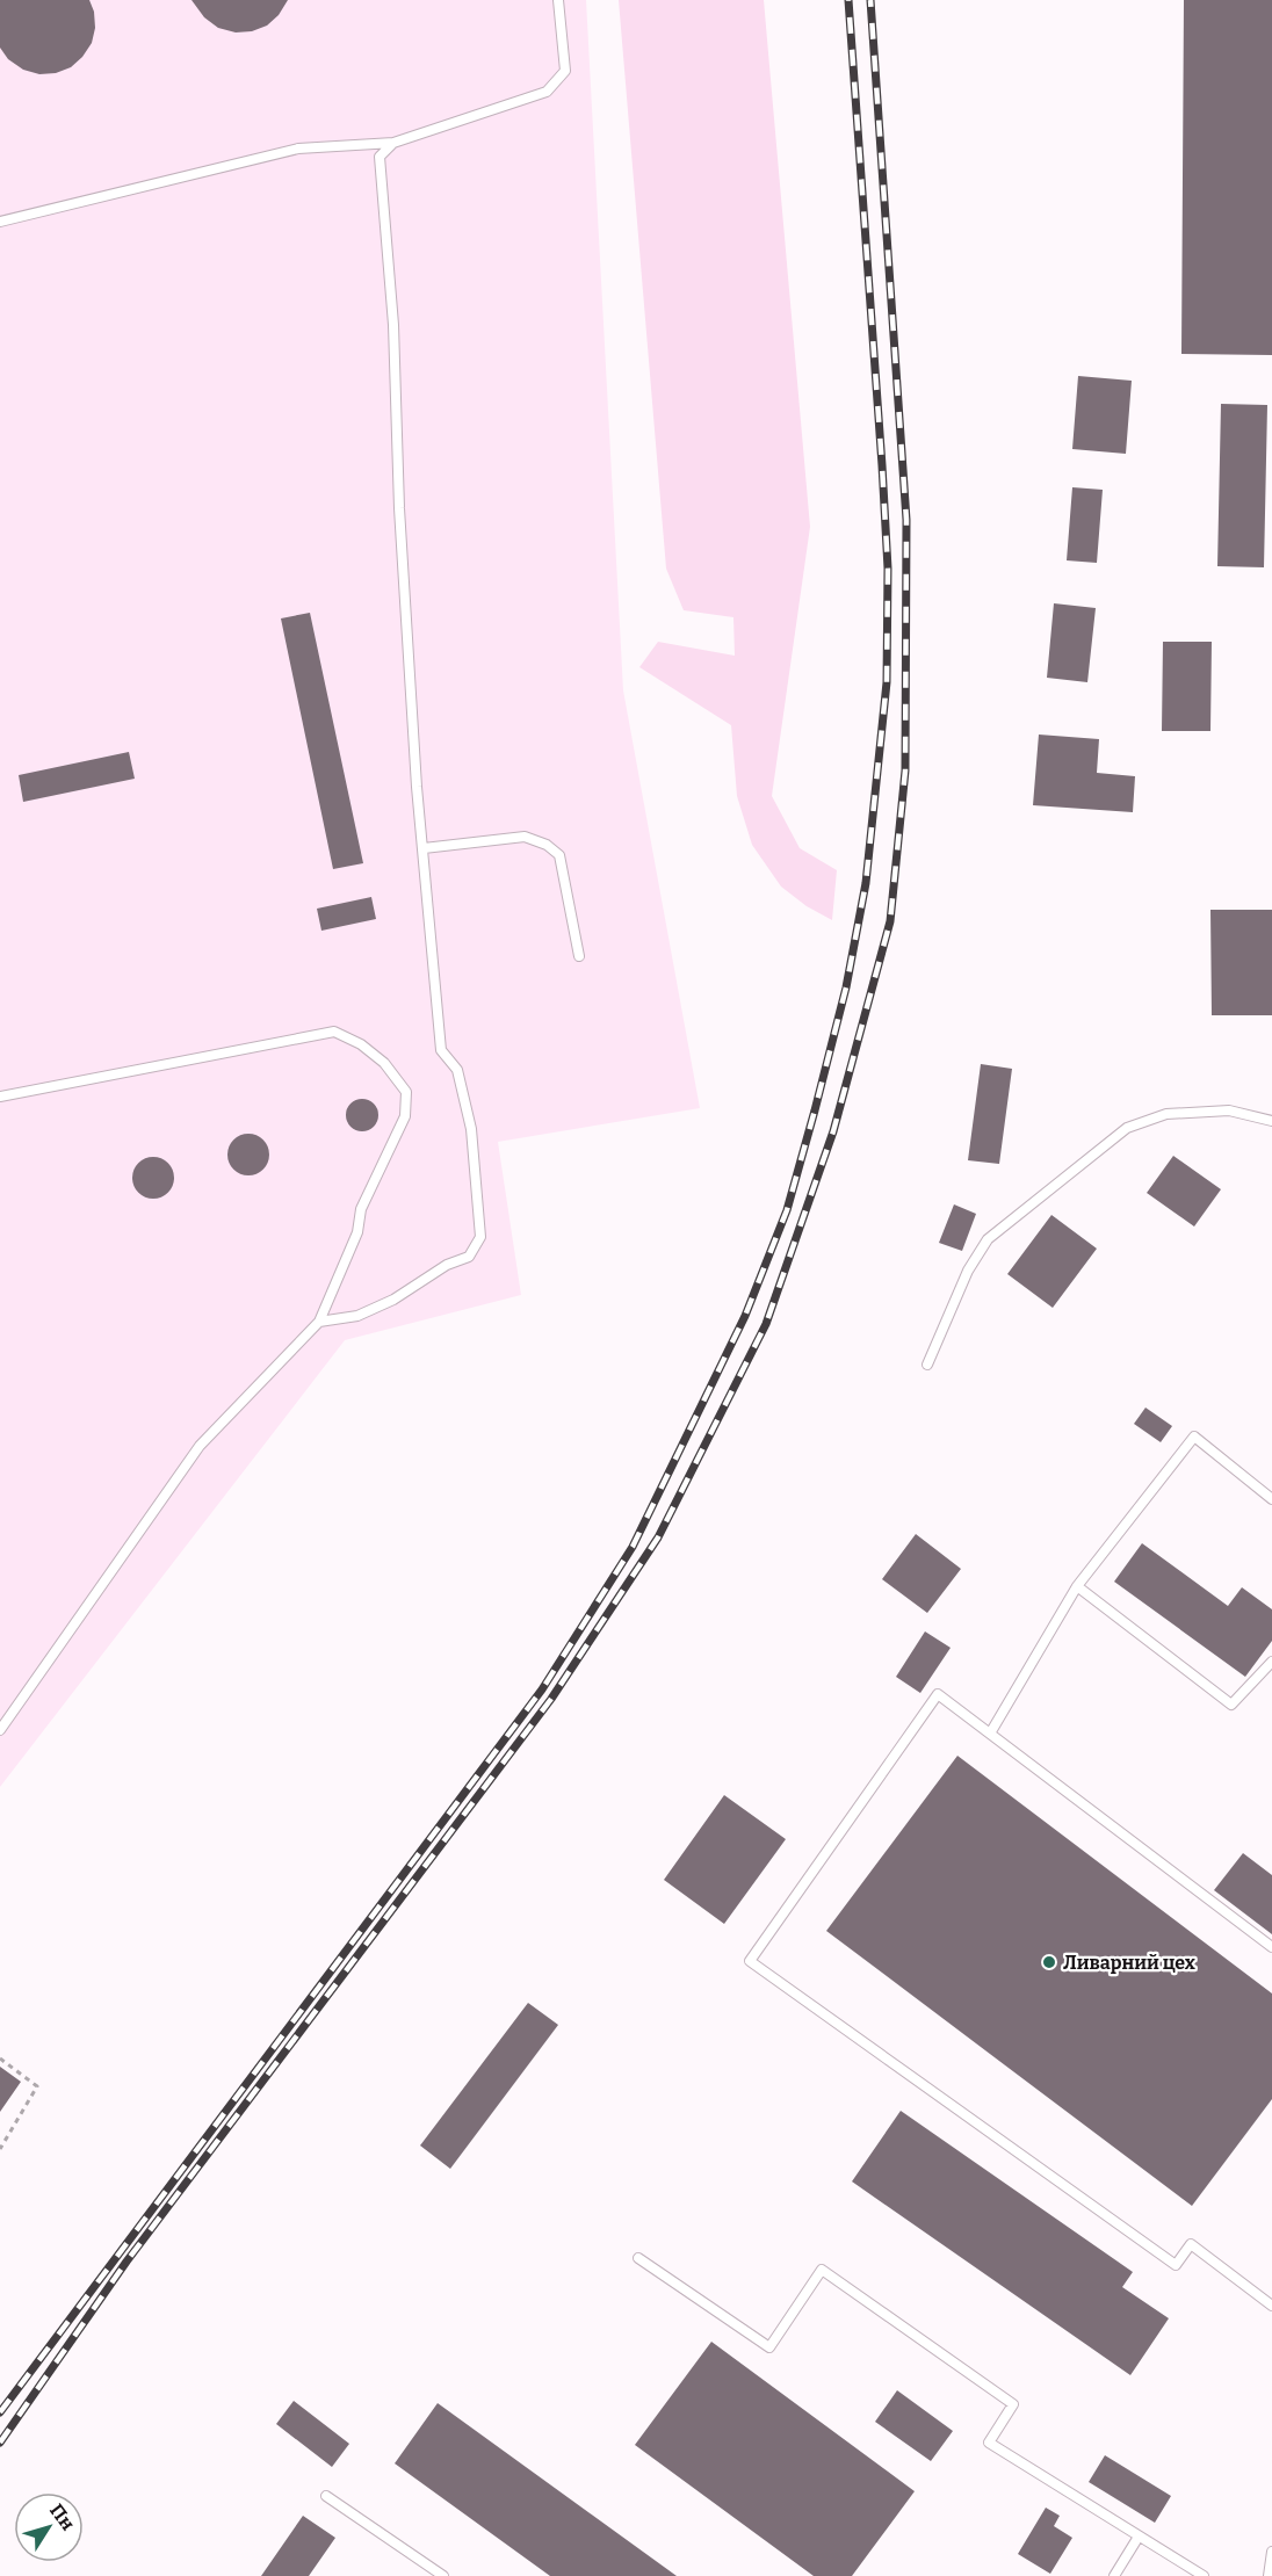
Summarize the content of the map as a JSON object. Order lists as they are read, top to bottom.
{
  "places": ["Ливарний цех"],
  "north": "top right"
}
